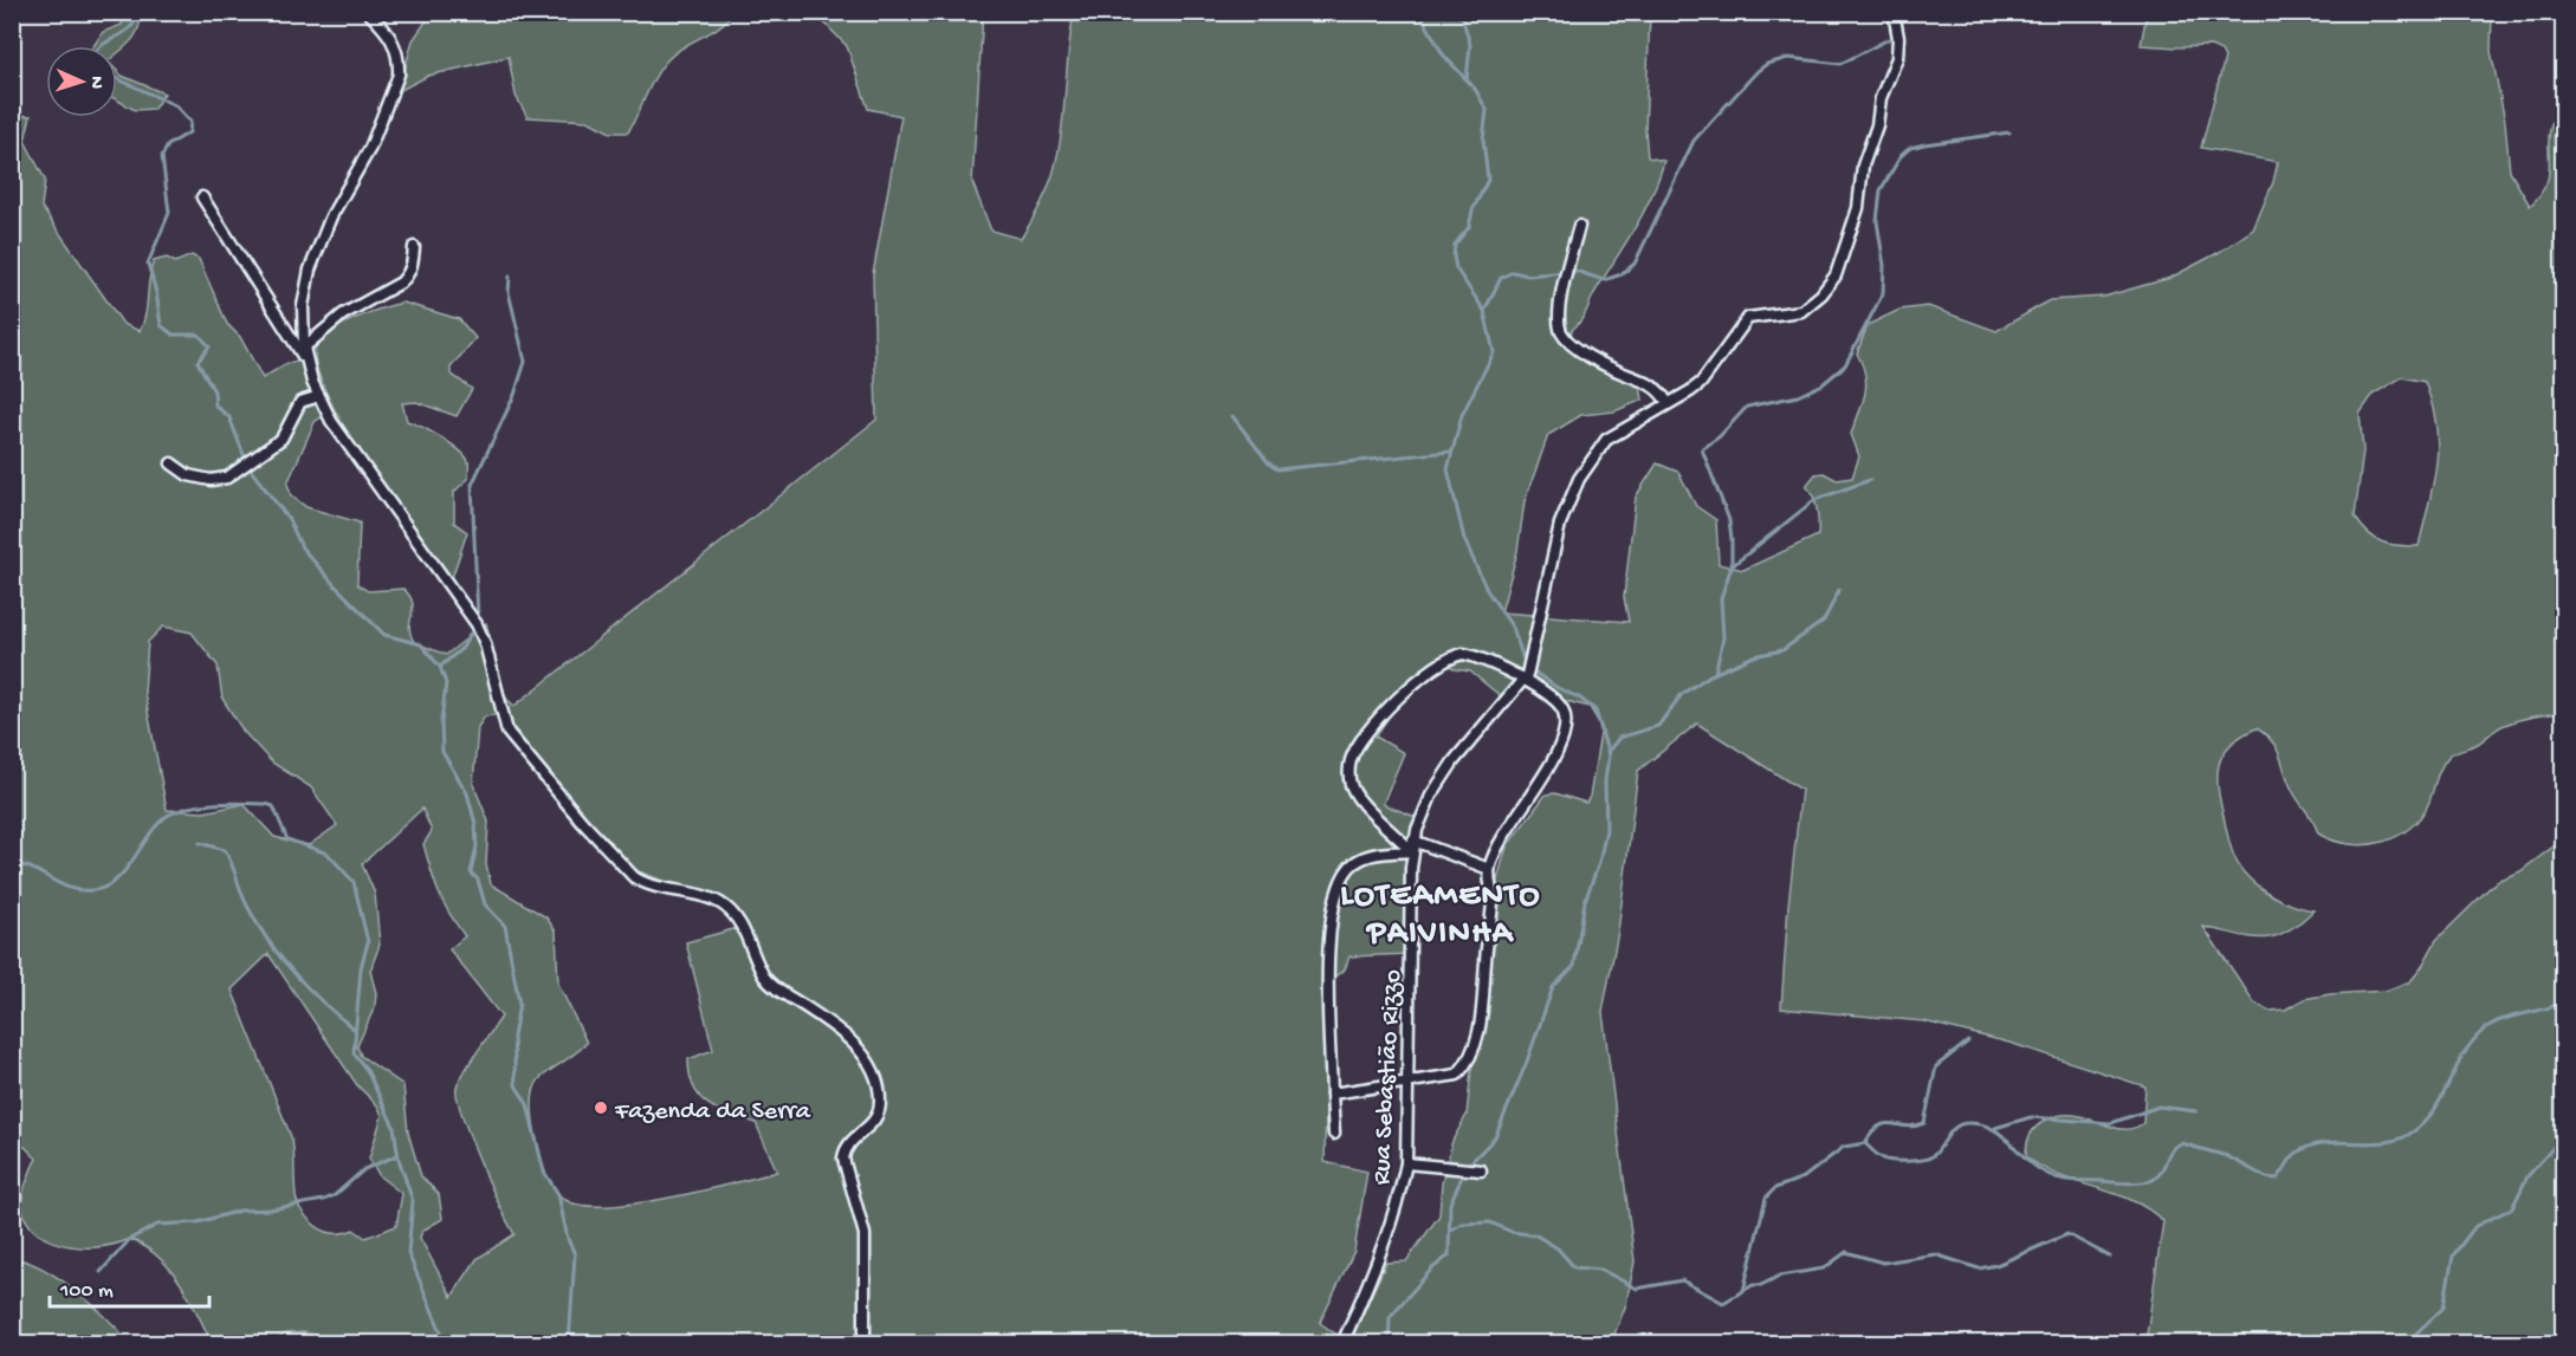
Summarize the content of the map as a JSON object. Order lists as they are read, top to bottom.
{
  "streets": {
    "street": ["Rua Sebastião Rizzo"]
  },
  "districts": ["LOTEAMENTO PAIVINHA"],
  "places": ["Fazenda da Serra"],
  "scale_bar": "100 m",
  "north": "right"
}
